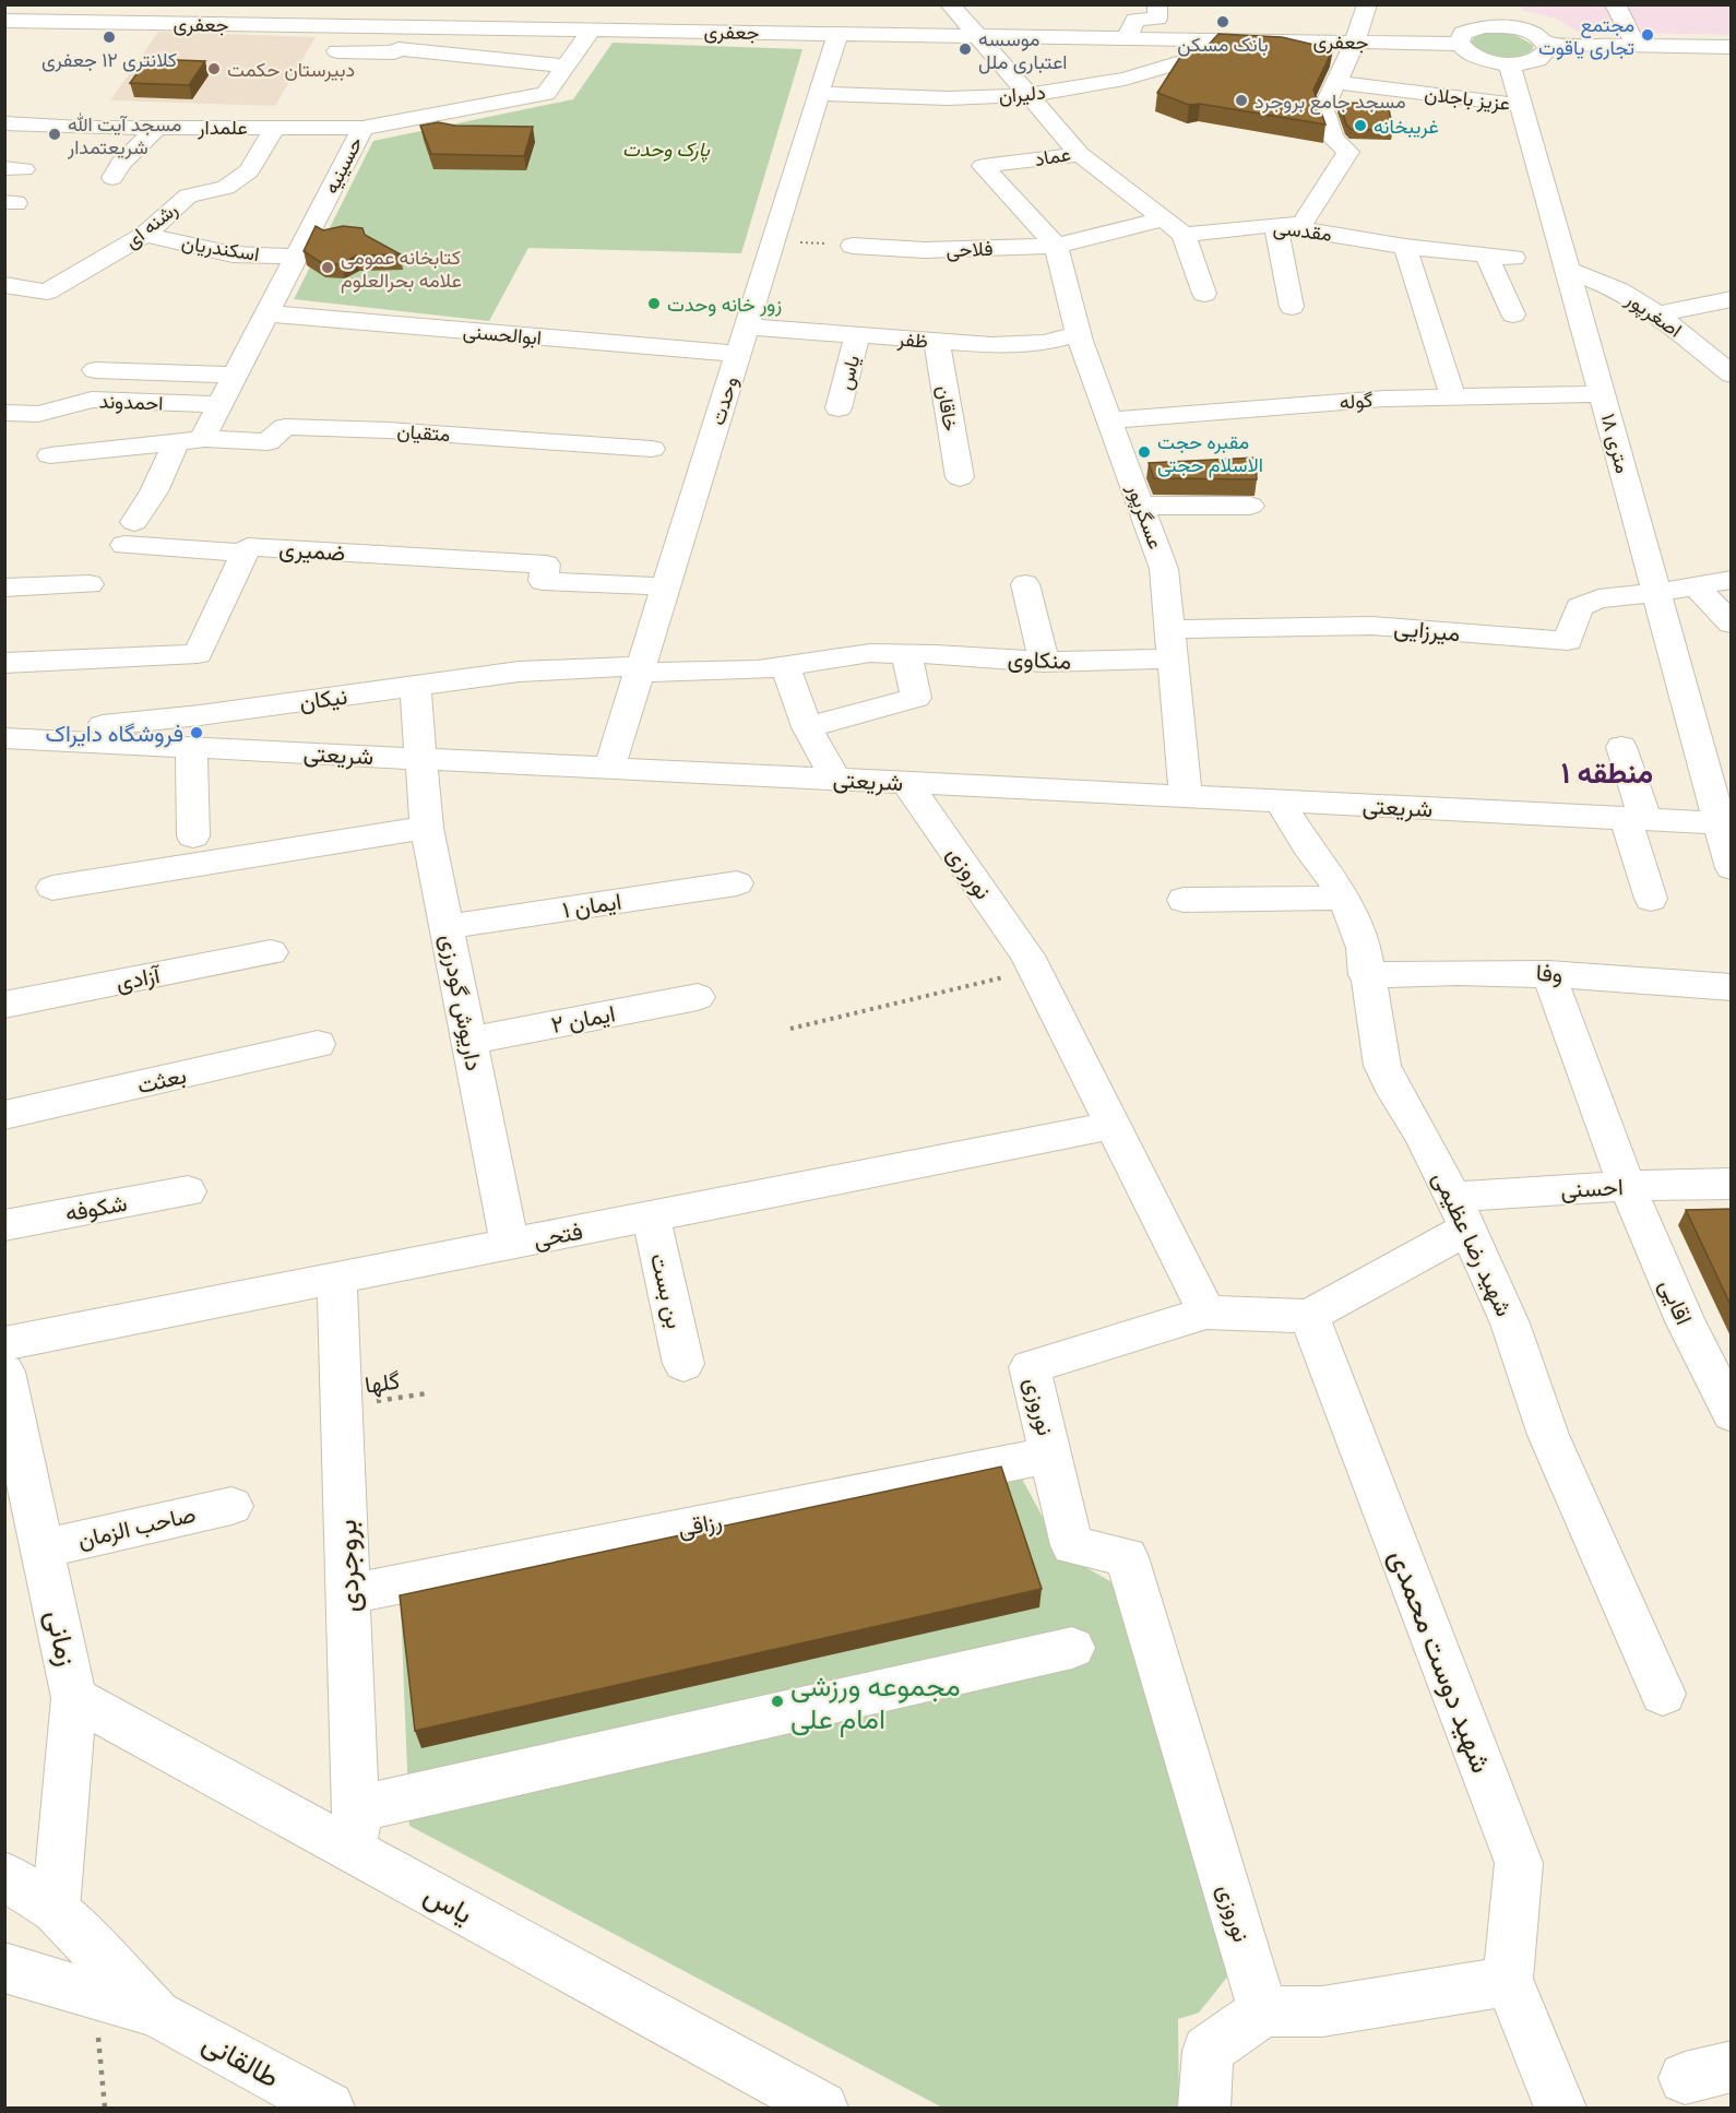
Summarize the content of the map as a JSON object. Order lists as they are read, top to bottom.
{
  "streets": {
    "street": [
      "جعفری",
      "دلیران",
      "عزیز باجلان",
      "علمدار",
      "عماد",
      "حسینیه",
      "رشنه ای",
      "مقدسی",
      "اسکندریان",
      "فلاحی",
      "اصغرپور",
      "ابوالحسنی",
      "ظفر",
      "یاس",
      "وحدت",
      "گوله",
      "احمدوند",
      "خاقان",
      "متقیان",
      "۱۸ متری",
      "عسگرپور",
      "ضمیری",
      "میرزایی",
      "منکاوی",
      "نیکان",
      "شریعتی",
      "نوروزی",
      "ایمان ۱",
      "وفا",
      "آزادی",
      "داریوش گودرزی",
      "ایمان ۲",
      "بعثت",
      "احسنی",
      "شکوفه",
      "فتحی",
      "شهید رضا عظیمی",
      "بن بست",
      "اقایی",
      "رزاقی",
      "صاحب الزمان",
      "بروجردی",
      "زمانی",
      "شهید دوست محمدی",
      "طالقانی"
    ],
    "path": ["گلها"]
  },
  "crossings": [
    ["جعفری", "دلیران"],
    ["جعفری", "عماد"],
    ["جعفری", "حسینیه"],
    ["جعفری", "وحدت"],
    ["دلیران", "عماد"],
    ["دلیران", "وحدت"],
    ["عزیز باجلان", "۱۸ متری"],
    ["علمدار", "حسینیه"],
    ["علمدار", "رشنه ای"],
    ["عماد", "فلاحی"],
    ["عماد", "عسگرپور"],
    ["حسینیه", "اسکندریان"],
    ["حسینیه", "ابوالحسنی"],
    ["حسینیه", "احمدوند"],
    ["حسینیه", "متقیان"],
    ["رشنه ای", "اسکندریان"],
    ["فلاحی", "عسگرپور"],
    ["اصغرپور", "۱۸ متری"],
    ["ابوالحسنی", "وحدت"],
    ["ظفر", "یاس"],
    ["ظفر", "وحدت"],
    ["ظفر", "خاقان"],
    ["ظفر", "عسگرپور"],
    ["یاس", "بروجردی"],
    ["یاس", "زمانی"],
    ["وحدت", "ضمیری"],
    ["وحدت", "منکاوی"],
    ["وحدت", "نیکان"],
    ["وحدت", "شریعتی"],
    ["گوله", "۱۸ متری"],
    ["گوله", "عسگرپور"],
    ["۱۸ متری", "میرزایی"],
    ["۱۸ متری", "شریعتی"],
    ["عسگرپور", "میرزایی"],
    ["عسگرپور", "منکاوی"],
    ["عسگرپور", "شریعتی"],
    ["میرزایی", "منکاوی"],
    ["منکاوی", "نیکان"],
    ["نیکان", "شریعتی"],
    ["نیکان", "داریوش گودرزی"],
    ["شریعتی", "نوروزی"],
    ["شریعتی", "داریوش گودرزی"],
    ["شریعتی", "شهید رضا عظیمی"],
    ["نوروزی", "فتحی"],
    ["نوروزی", "رزاقی"],
    ["ایمان ۱", "داریوش گودرزی"],
    ["وفا", "شهید رضا عظیمی"],
    ["وفا", "اقایی"],
    ["داریوش گودرزی", "ایمان ۲"],
    ["داریوش گودرزی", "فتحی"],
    ["احسنی", "شهید رضا عظیمی"],
    ["احسنی", "اقایی"],
    ["فتحی", "بن بست"],
    ["فتحی", "بروجردی"],
    ["فتحی", "زمانی"],
    ["گلها", "بروجردی"],
    ["رزاقی", "بروجردی"],
    ["صاحب الزمان", "زمانی"]
  ],
  "districts": ["منطقه ۱"],
  "parks": ["پارک وحدت"],
  "places": [
    "بانک مسکن",
    "مجتمع تجاری یاقوت",
    "کلانتری ۱۲ جعفری",
    "موسسه اعتباری ملل",
    "دبیرستان حکمت",
    "مسجد جامع بروجرد",
    "غریبخانه",
    "مسجد آیت الله شریعتمدار",
    "کتابخانه عمومی علامه بحرالعلوم",
    "زور خانه وحدت",
    "مقبره حجت الاسلام حجتی",
    "فروشگاه دایراک",
    "مجموعه ورزشی امام علی"
  ]
}
